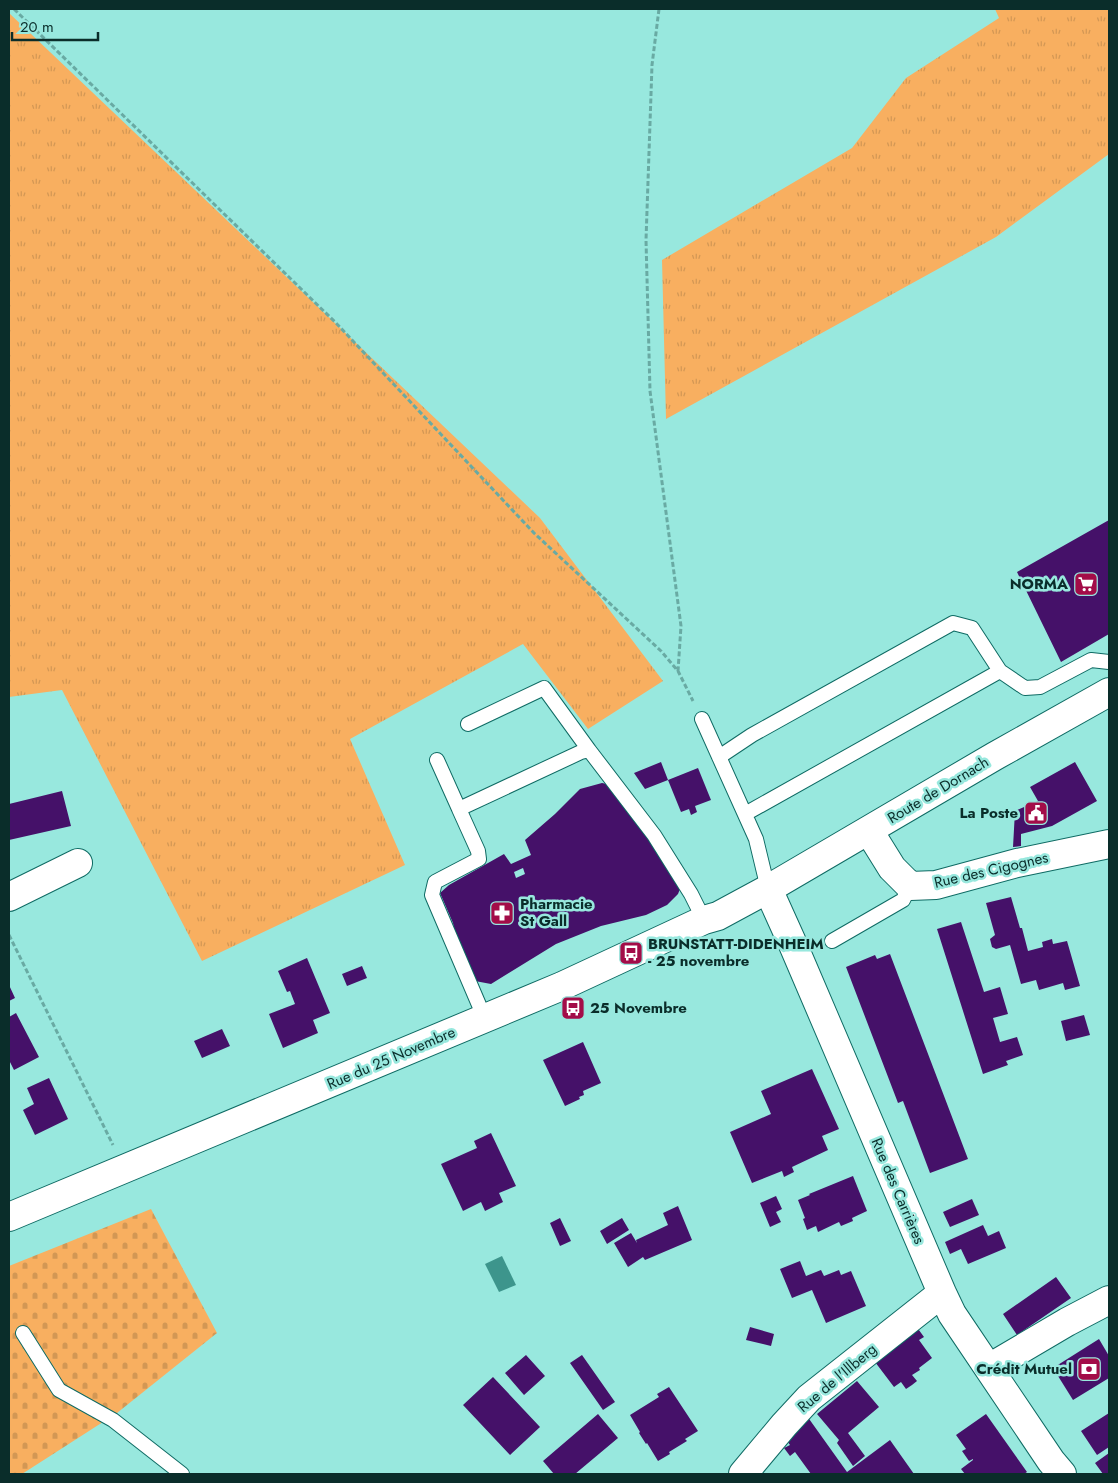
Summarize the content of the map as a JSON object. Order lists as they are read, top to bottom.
{
  "streets": {
    "street": [
      "Route de Dornach",
      "Rue des Cigognes",
      "Rue du 25 Novembre",
      "Rue des Carrières",
      "Rue de l'Illberg"
    ]
  },
  "crossings": [
    ["Route de Dornach", "Rue du 25 Novembre"],
    ["Route de Dornach", "Rue des Carrières"],
    ["Rue du 25 Novembre", "Rue des Carrières"],
    ["Rue des Carrières", "Rue de l'Illberg"]
  ],
  "places": {
    "supermarket": ["NORMA"],
    "public building": ["La Poste"],
    "pharmacy": ["Pharmacie St Gall"],
    "bus stop": ["BRUNSTATT-DIDENHEIM - 25 novembre", "25 Novembre"],
    "bank": ["Crédit Mutuel"]
  },
  "scale_bar": "20 m"
}
